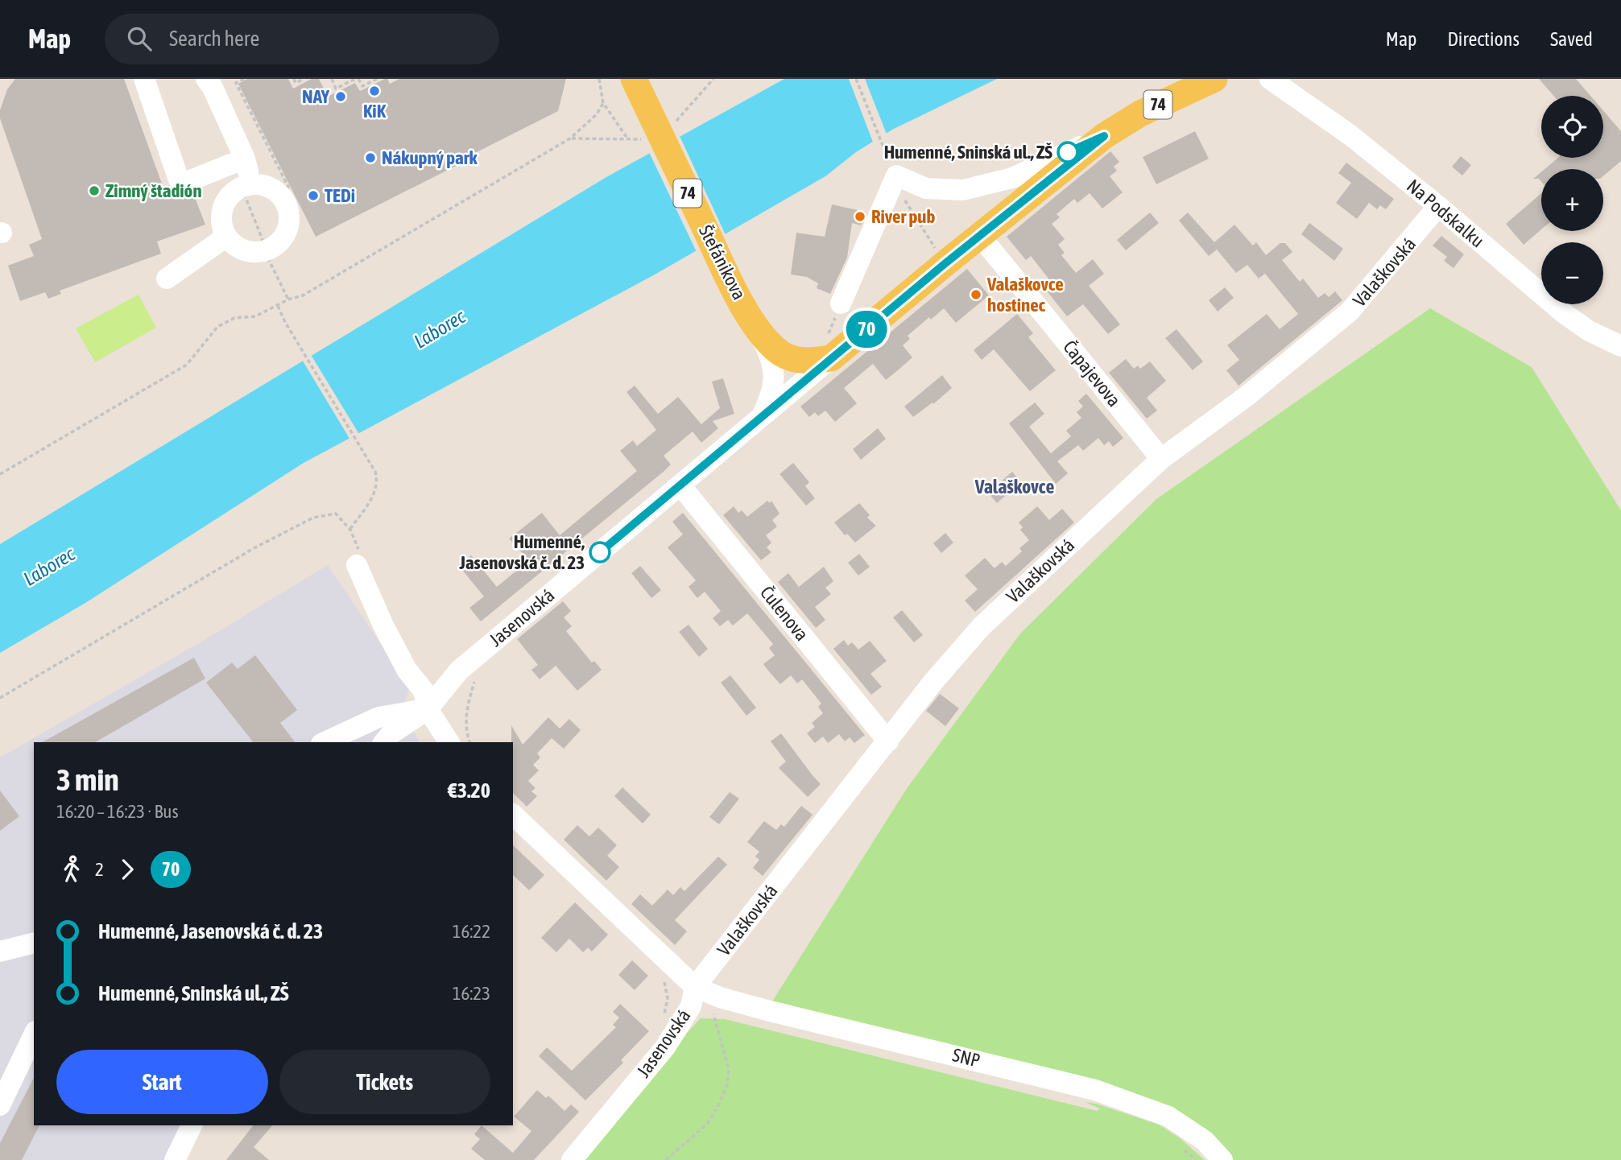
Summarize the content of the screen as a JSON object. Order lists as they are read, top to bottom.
{
  "streets": {
    "main road": ["74", "Štefánikova"],
    "street": [
      "Na Podskalku",
      "Valaškovská",
      "Čapajevova",
      "Čulenova",
      "Jasenovská",
      "SNP"
    ]
  },
  "crossings": [
    ["74", "Štefánikova"],
    ["74", "Čapajevova"],
    ["74", "Jasenovská"],
    ["Na Podskalku", "Valaškovská"],
    ["Valaškovská", "Čapajevova"],
    ["Valaškovská", "Čulenova"],
    ["Valaškovská", "Jasenovská"],
    ["Valaškovská", "SNP"],
    ["Čulenova", "Jasenovská"],
    ["Jasenovská", "SNP"]
  ],
  "districts": ["Valaškovce"],
  "water": ["Laborec"],
  "places": [
    "KiK",
    "NAY",
    "Humenné, Sninská ul., ZŠ",
    "Nákupný park",
    "Zimný štadión",
    "TEDi",
    "River pub",
    "Valaškovce hostinec",
    "Humenné, Jasenovská č. d. 23"
  ],
  "lines": ["bus line 70"],
  "page": {
    "header": "Map",
    "search": "Search here",
    "nav": ["Map", "Directions", "Saved"],
    "on_map": "70",
    "map_buttons": ["+", "−"],
    "heading": ["3 min", "16:20 – 16:23 · Bus", "€3.20"],
    "legs": ["2", "70"],
    "list": [
      {
        "name": "Humenné, Jasenovská č. d. 23",
        "value": "16:22"
      },
      {
        "name": "Humenné, Sninská ul., ZŠ",
        "value": "16:23"
      }
    ],
    "buttons": ["Start", "Tickets"]
  }
}
